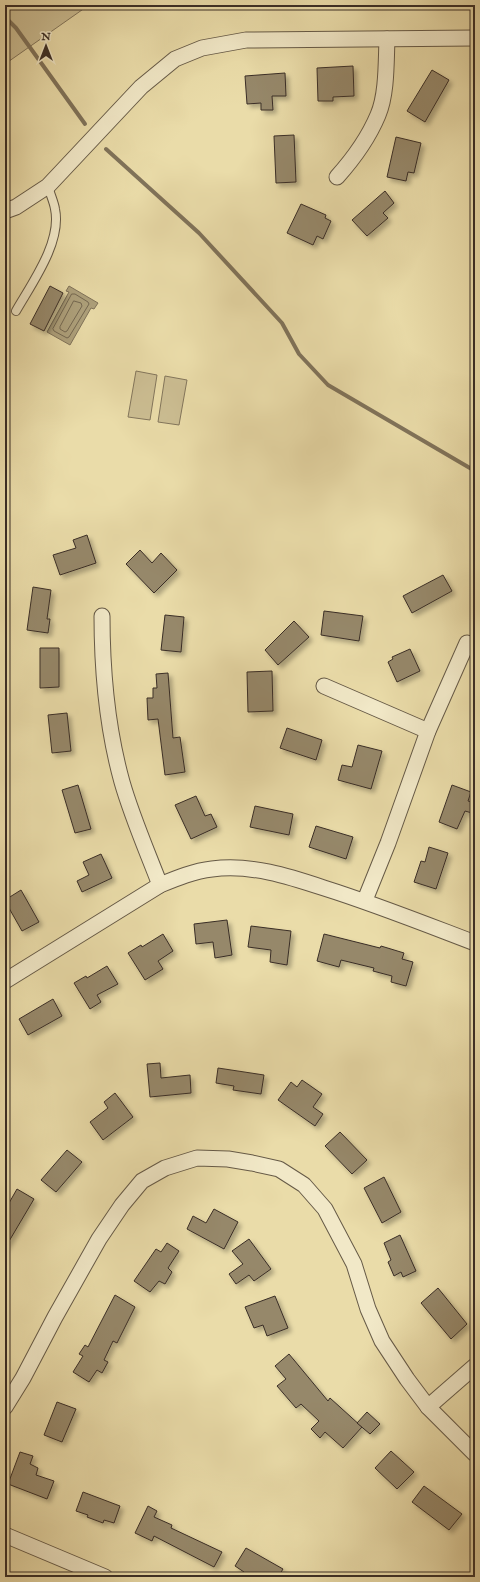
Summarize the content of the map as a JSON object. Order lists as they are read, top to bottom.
{
  "north": "top"
}
